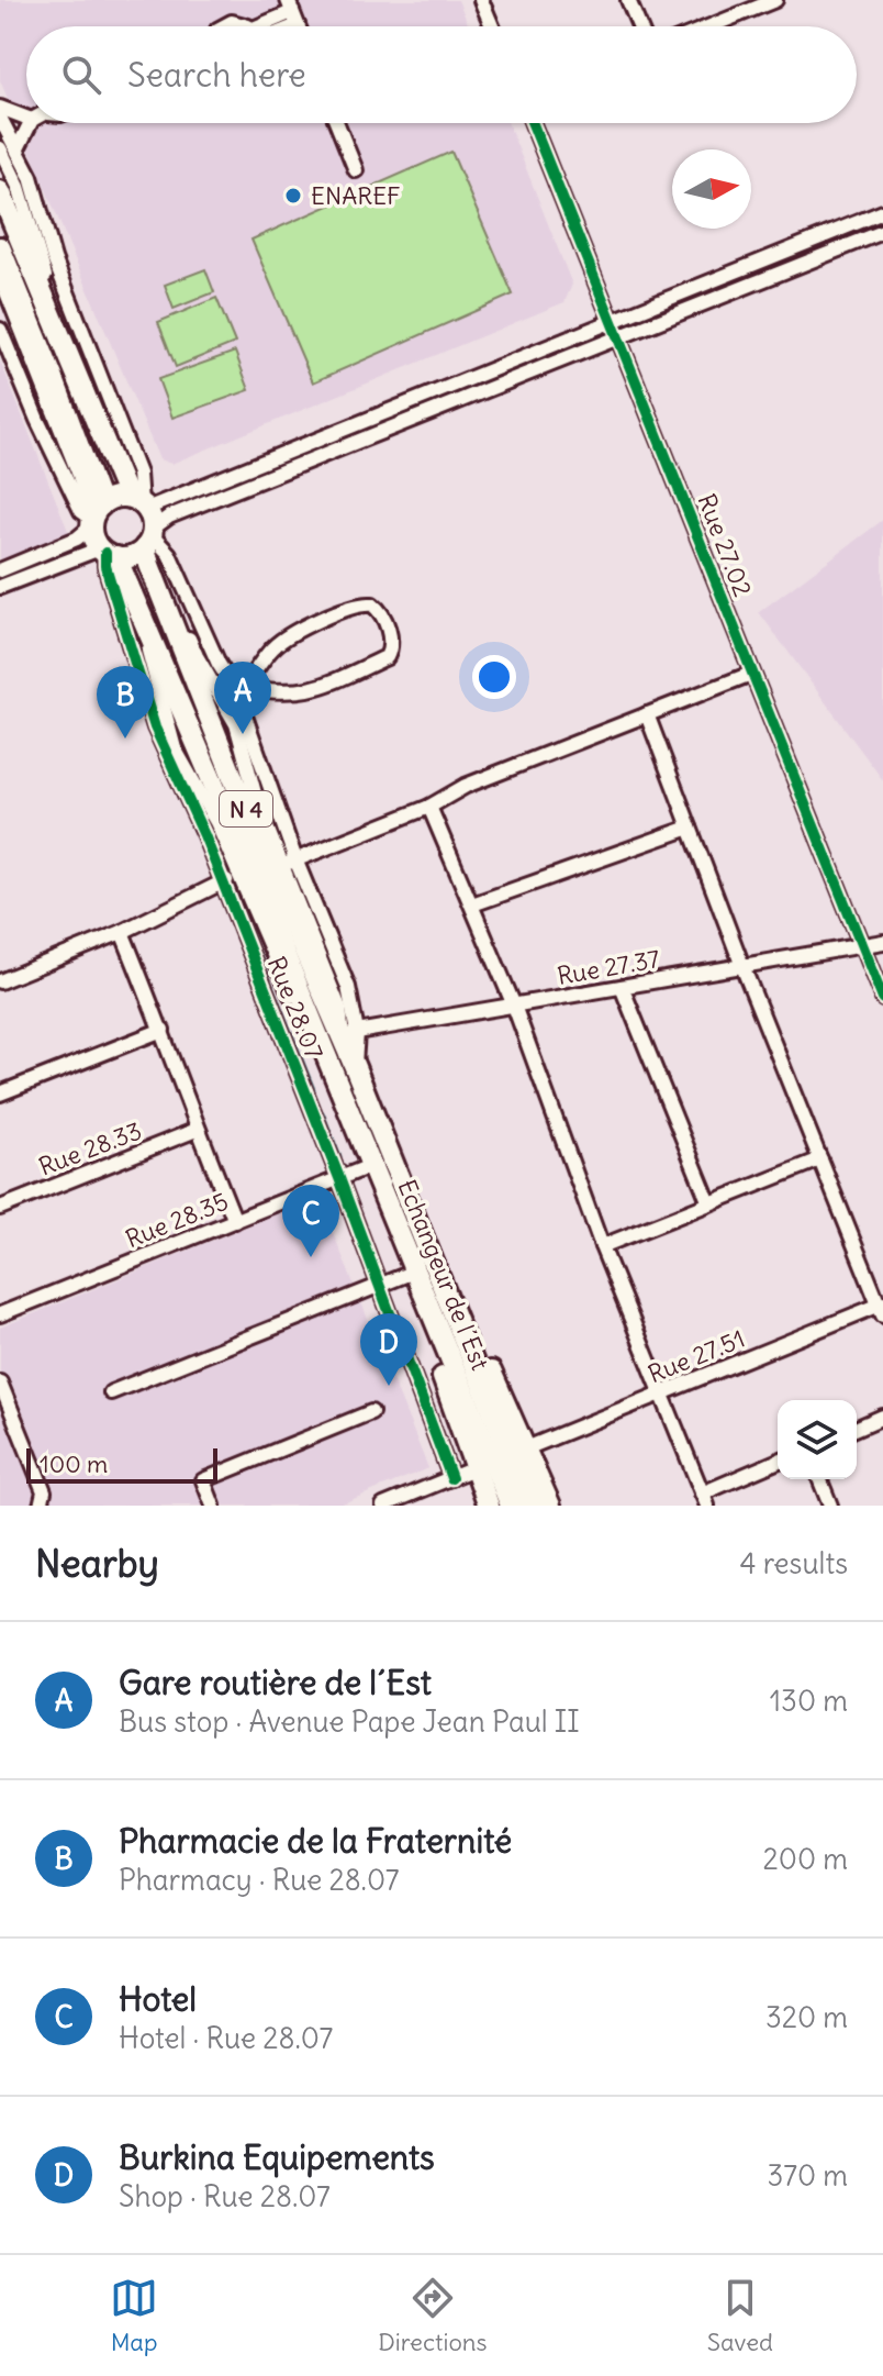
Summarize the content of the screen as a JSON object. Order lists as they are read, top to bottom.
{
  "streets": {
    "highway": ["N 4", "Echangeur de l´Est"],
    "street": [
      "Rue 27.02",
      "Rue 27.37",
      "Rue 28.07",
      "Rue 28.33",
      "Rue 28.35",
      "Rue 27.51"
    ]
  },
  "crossings": [
    ["Rue 27.02", "Rue 27.37"],
    ["N 4", "Rue 27.37"],
    ["N 4", "Rue 28.07"],
    ["N 4", "Echangeur de l´Est"],
    ["Rue 27.37", "Echangeur de l´Est"],
    ["Rue 28.07", "Rue 28.35"],
    ["Rue 28.35", "Echangeur de l´Est"]
  ],
  "places": ["ENAREF"],
  "scale_bar": "100 m",
  "north": "right",
  "page": {
    "search": "Search here",
    "pins": [
      "A",
      "B",
      "C",
      "D"
    ],
    "scale": "100 m",
    "heading": ["Nearby", "4 results"],
    "list": [
      {
        "mark": "A",
        "name": "Gare routière de l´Est",
        "note": "Bus stop · Avenue Pape Jean Paul II",
        "value": "130 m"
      },
      {
        "mark": "B",
        "name": "Pharmacie de la Fraternité",
        "note": "Pharmacy · Rue 28.07",
        "value": "200 m"
      },
      {
        "mark": "C",
        "name": "Hotel",
        "note": "Hotel · Rue 28.07",
        "value": "320 m"
      },
      {
        "mark": "D",
        "name": "Burkina Equipements",
        "note": "Shop · Rue 28.07",
        "value": "370 m"
      }
    ],
    "nav": ["Map", "Directions", "Saved"]
  }
}
